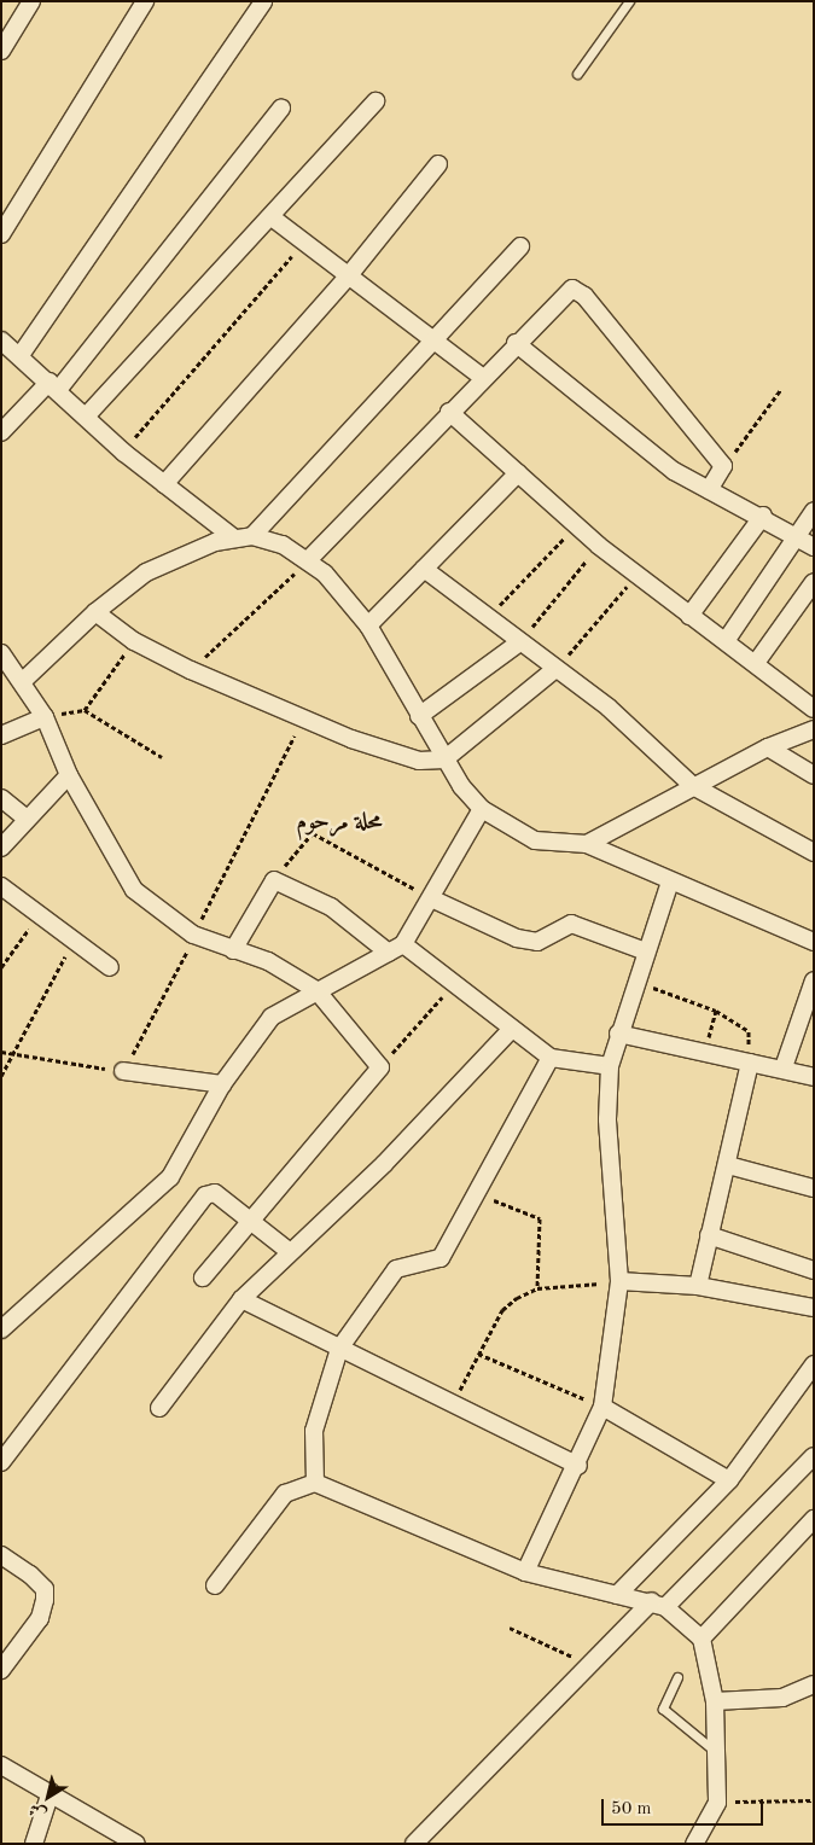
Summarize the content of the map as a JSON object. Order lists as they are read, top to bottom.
{
  "districts": ["محلة مرحوم"],
  "scale_bar": "50 m",
  "north": "bottom left"
}
